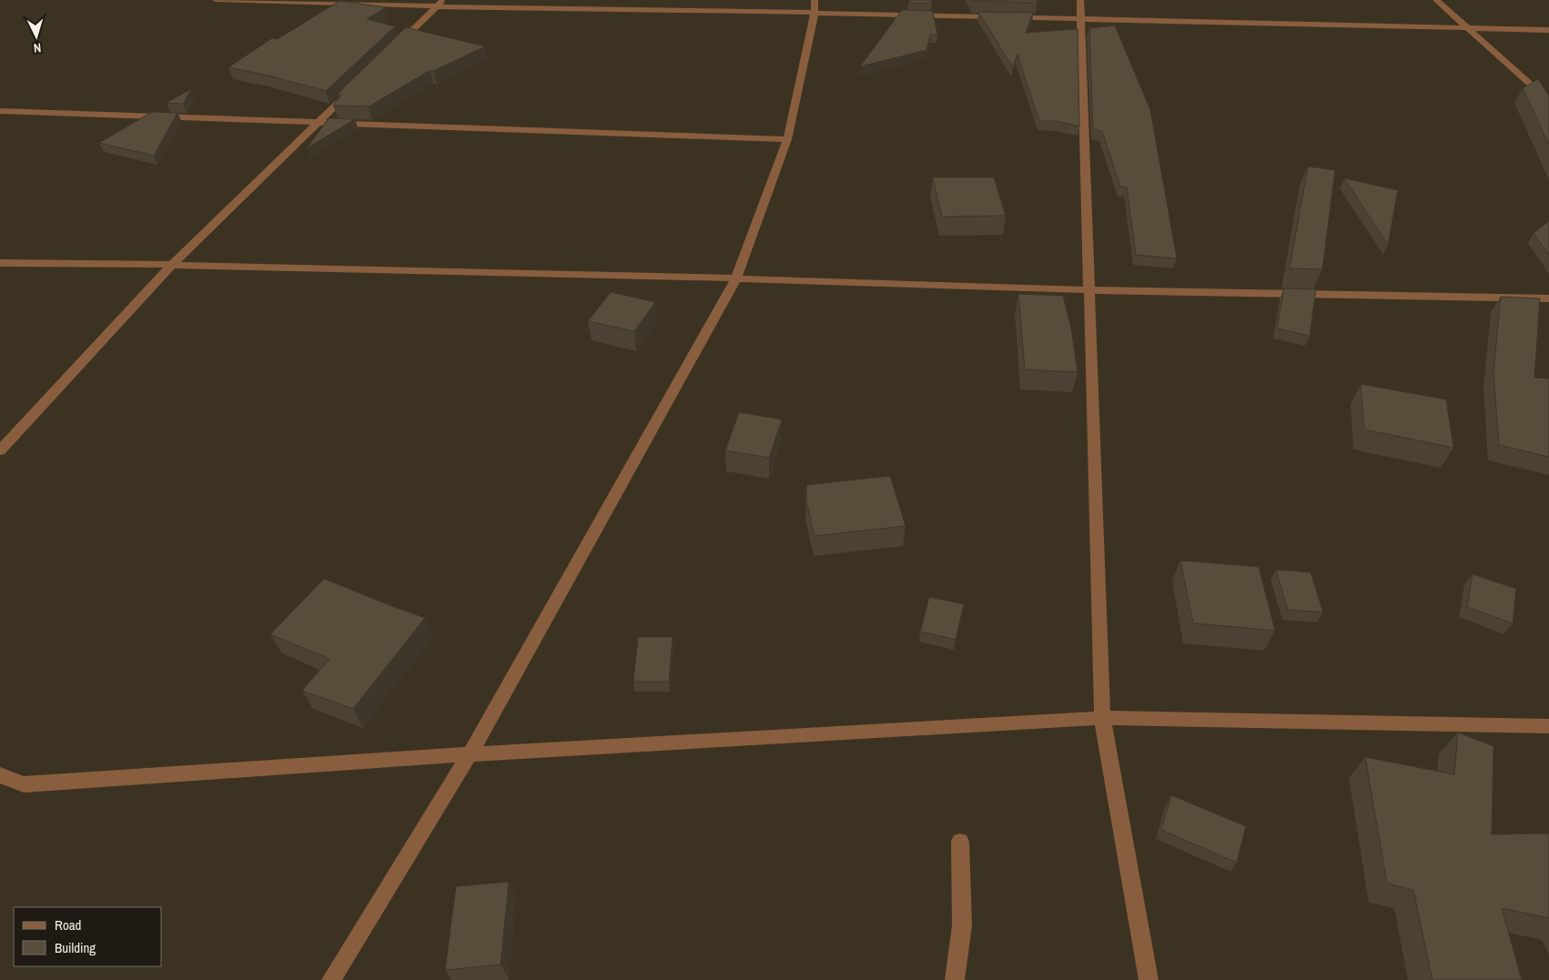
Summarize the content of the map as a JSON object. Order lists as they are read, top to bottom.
{
  "legend": ["Road", "Building"],
  "north": "bottom"
}
